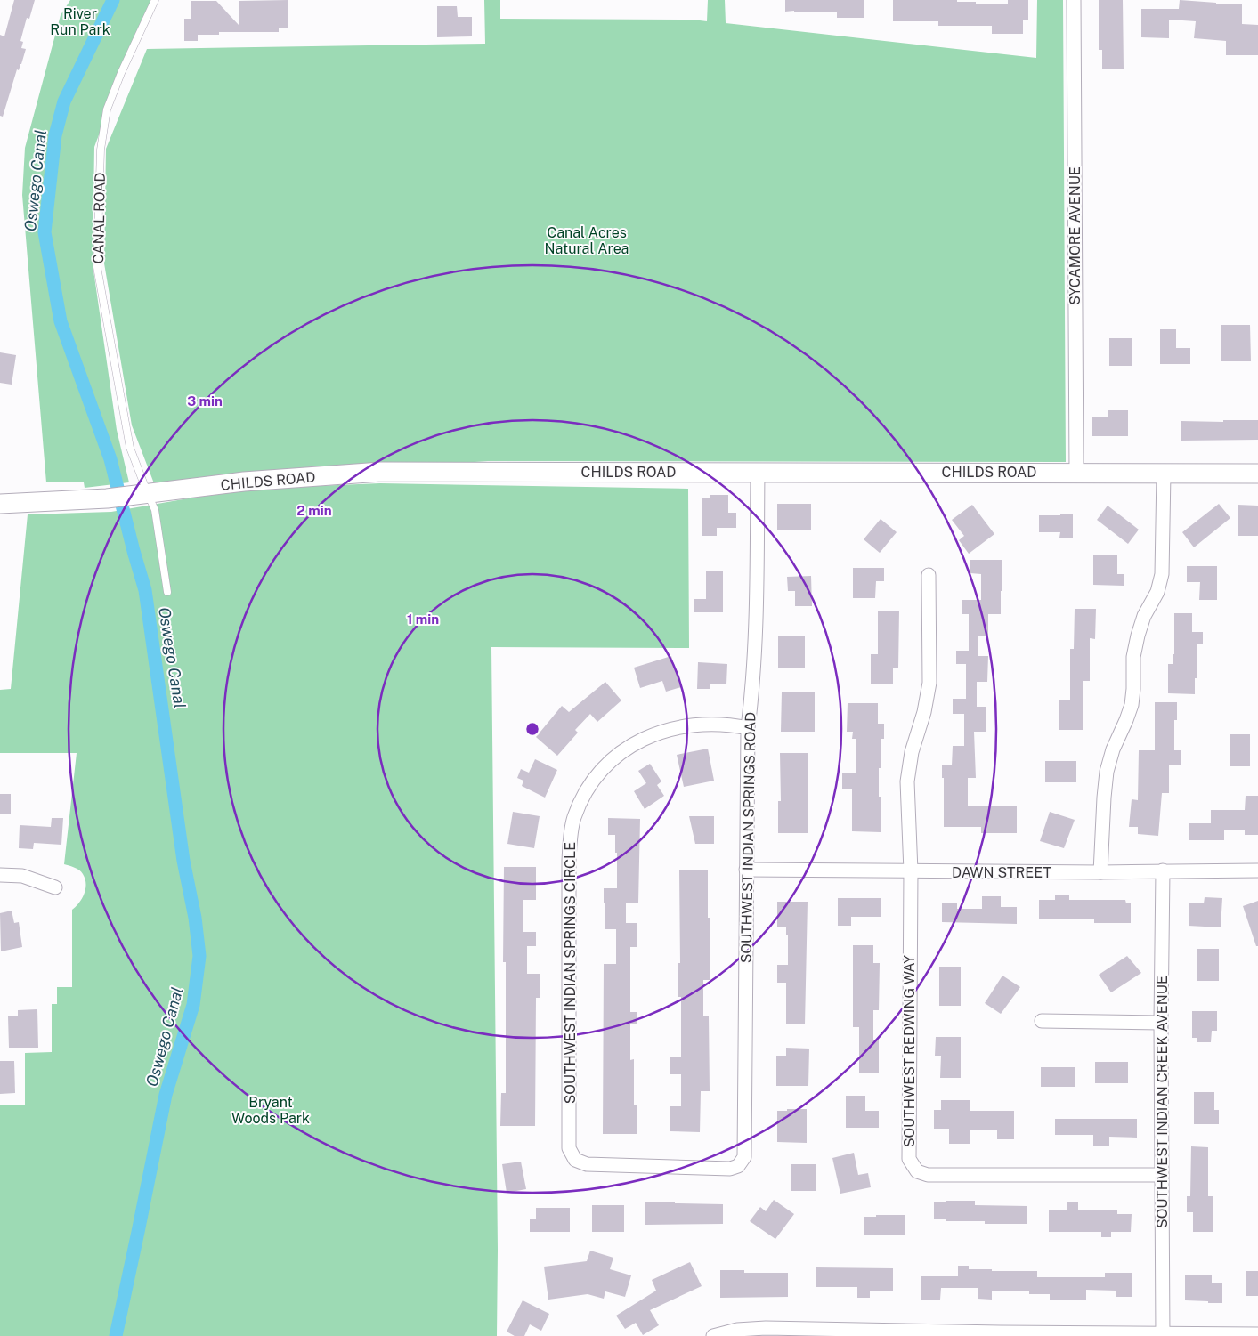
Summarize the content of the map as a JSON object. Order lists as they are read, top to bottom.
{
  "streets": {
    "street": [
      "SYCAMORE AVENUE",
      "CHILDS ROAD",
      "SOUTHWEST INDIAN SPRINGS ROAD",
      "DAWN STREET",
      "SOUTHWEST INDIAN SPRINGS CIRCLE",
      "SOUTHWEST REDWING WAY",
      "SOUTHWEST INDIAN CREEK AVENUE"
    ],
    "lane": ["CANAL ROAD"]
  },
  "crossings": [
    ["CANAL ROAD", "CHILDS ROAD"],
    ["SYCAMORE AVENUE", "CHILDS ROAD"],
    ["CHILDS ROAD", "SOUTHWEST INDIAN SPRINGS ROAD"],
    ["SOUTHWEST INDIAN SPRINGS ROAD", "DAWN STREET"],
    ["SOUTHWEST INDIAN SPRINGS ROAD", "SOUTHWEST INDIAN SPRINGS CIRCLE"],
    ["DAWN STREET", "SOUTHWEST REDWING WAY"],
    ["DAWN STREET", "SOUTHWEST INDIAN CREEK AVENUE"],
    ["SOUTHWEST REDWING WAY", "SOUTHWEST INDIAN CREEK AVENUE"]
  ],
  "water": ["Oswego Canal"],
  "parks": ["River Run Park", "Canal Acres Natural Area", "Bryant Woods Park"],
  "rings": ["3 min", "2 min", "1 min"]
}
